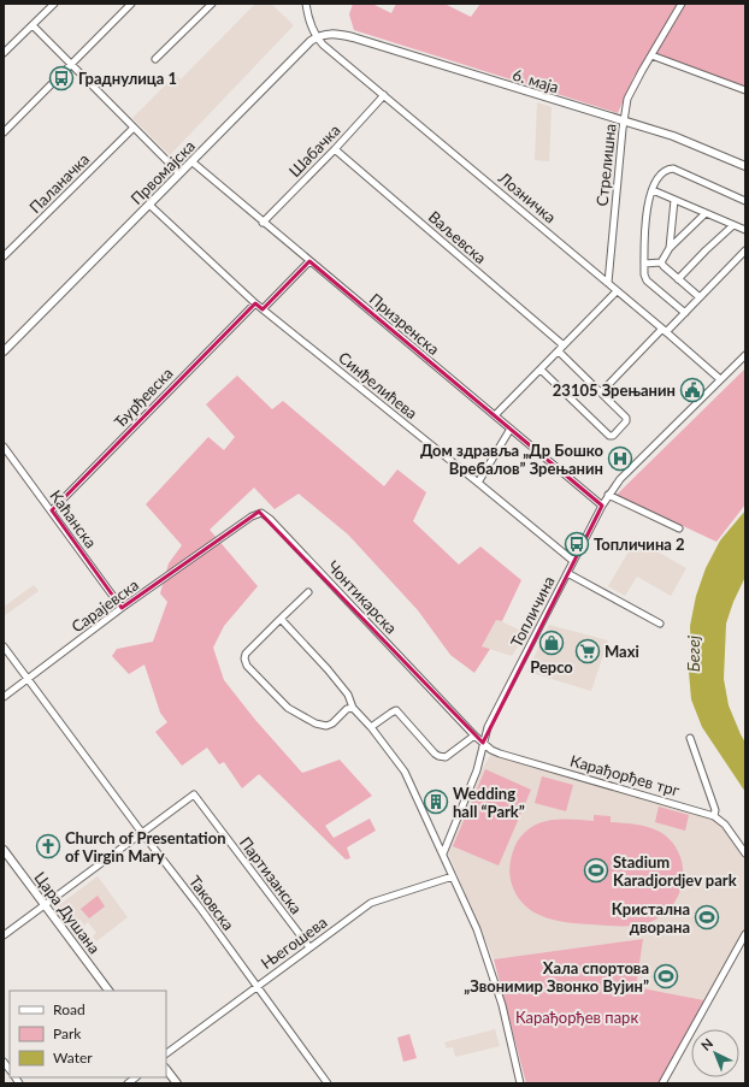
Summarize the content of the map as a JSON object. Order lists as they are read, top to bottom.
{
  "streets": {
    "street": [
      "6. маја",
      "Шабачка",
      "Стрелишна",
      "Првомајска",
      "Паланачка",
      "Лозничка",
      "Ваљевска",
      "Призренска",
      "Синђелићева",
      "Ђурђевска",
      "Каћанска",
      "Чонтикарска",
      "Сарајевска",
      "Топличина",
      "Карађорђев трг",
      "Партизанска",
      "Таковска",
      "Цара Душана",
      "Његошева"
    ]
  },
  "crossings": [
    ["6. маја", "Стрелишна"],
    ["6. маја", "Првомајска"],
    ["6. маја", "Лозничка"],
    ["Шабачка", "Лозничка"],
    ["Шабачка", "Ваљевска"],
    ["Шабачка", "Призренска"],
    ["Стрелишна", "Лозничка"],
    ["Првомајска", "Лозничка"],
    ["Првомајска", "Призренска"],
    ["Првомајска", "Синђелићева"],
    ["Лозничка", "Топличина"],
    ["Призренска", "Топличина"],
    ["Синђелићева", "Ђурђевска"],
    ["Синђелићева", "Топличина"],
    ["Ђурђевска", "Каћанска"],
    ["Каћанска", "Сарајевска"],
    ["Чонтикарска", "Сарајевска"],
    ["Чонтикарска", "Карађорђев трг"],
    ["Сарајевска", "Таковска"],
    ["Топличина", "Карађорђев трг"],
    ["Партизанска", "Таковска"],
    ["Партизанска", "Његошева"],
    ["Таковска", "Његошева"]
  ],
  "water": ["Бегеј"],
  "parks": ["Карађорђев парк"],
  "places": {
    "bus stop": ["Граднулица 1", "Топличина 2"],
    "public building": ["23105 Зрењанин"],
    "hospital": ["Дом здравља „Др Бошко Вребалов” Зрењанин"],
    "shop": ["Pepco"],
    "supermarket": ["Maxi"],
    "building": ["Wedding hall “Park”"],
    "church": ["Church of Presentation of Virgin Mary"],
    "sports": ["Stadium Karadjordjev park", "Кристална дворана", "Хала спортова „Звонимир Звонко Вујин”"]
  },
  "legend": ["Road", "Park", "Water"],
  "north": "top left"
}
